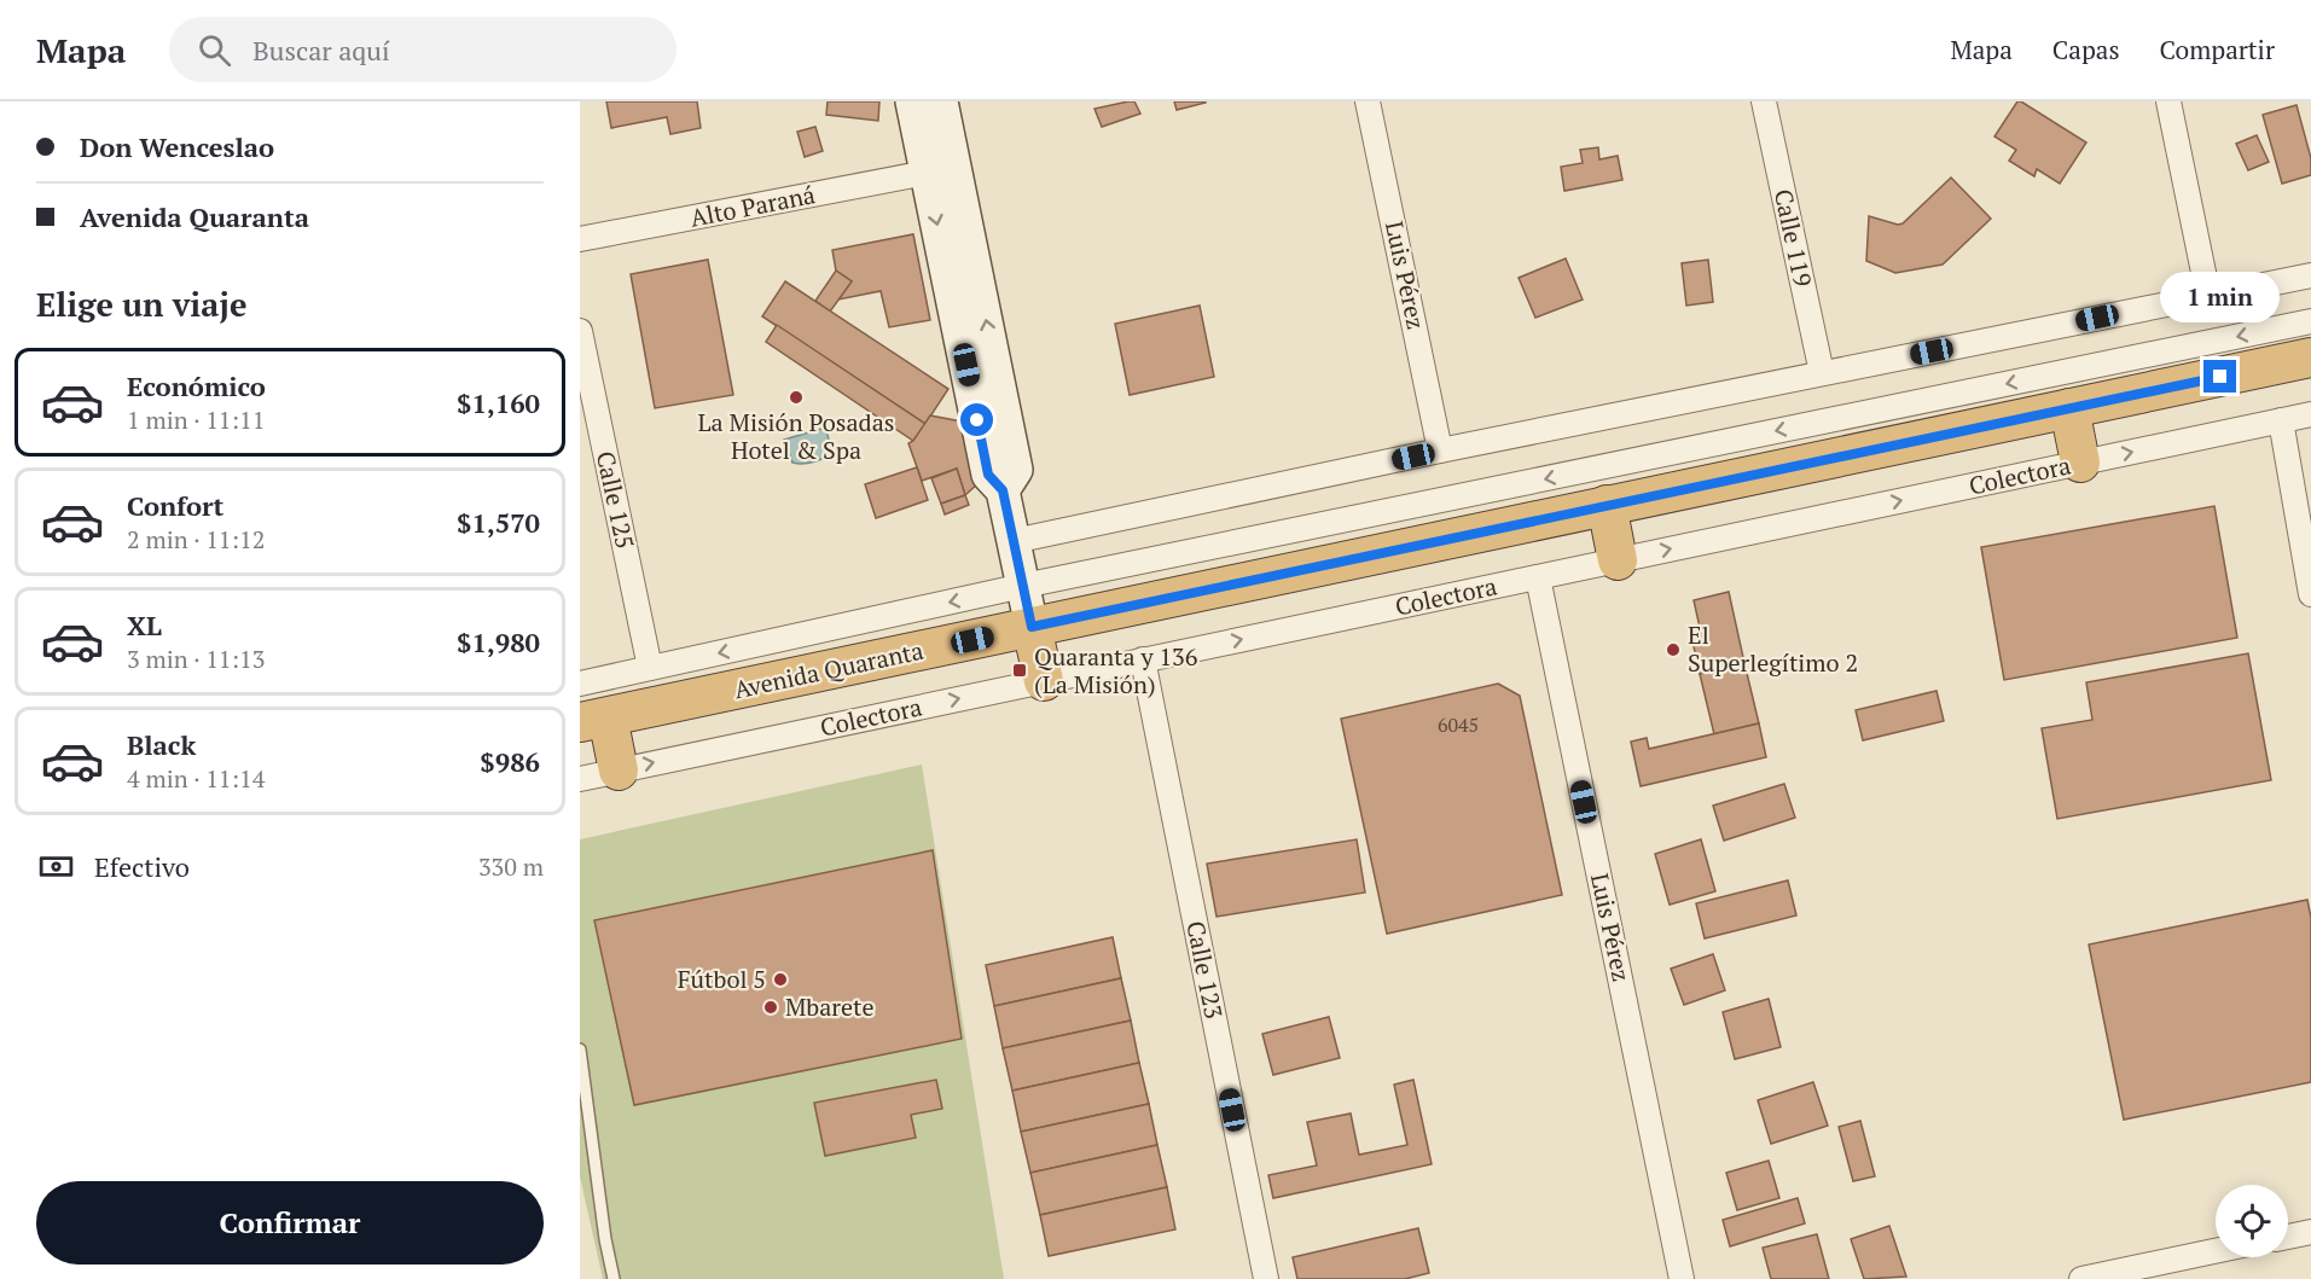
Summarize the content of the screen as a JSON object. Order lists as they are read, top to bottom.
{
  "streets": {
    "highway": ["Avenida Quaranta"],
    "street": [
      "Alto Paraná",
      "Calle 119",
      "Luis Pérez",
      "Colectora",
      "Calle 125",
      "Calle 123"
    ]
  },
  "crossings": [
    ["Luis Pérez", "Colectora"],
    ["Colectora", "Calle 123"]
  ],
  "places": {
    "other": [
      "La Misión Posadas Hotel & Spa",
      "El Superlegítimo 2",
      "Fútbol 5",
      "Mbarete"
    ],
    "transit": ["Quaranta y 136 (La Misión)"]
  },
  "house_numbers": ["6045"],
  "page": {
    "header": "Mapa",
    "search": "Buscar aquí",
    "nav": ["Mapa", "Capas", "Compartir"],
    "banner": ["Don Wenceslao", "Avenida Quaranta"],
    "heading": "Elige un viaje",
    "bubble": "1 min",
    "list": [
      {
        "name": "Económico",
        "note": "1 min · 11:11",
        "value": "$1,160"
      },
      {
        "name": "Confort",
        "note": "2 min · 11:12",
        "value": "$1,570"
      },
      {
        "name": "XL",
        "note": "3 min · 11:13",
        "value": "$1,980"
      },
      {
        "name": "Black",
        "note": "4 min · 11:14",
        "value": "$986"
      }
    ],
    "pay": ["Efectivo", "330 m"],
    "buttons": "Confirmar"
  }
}
